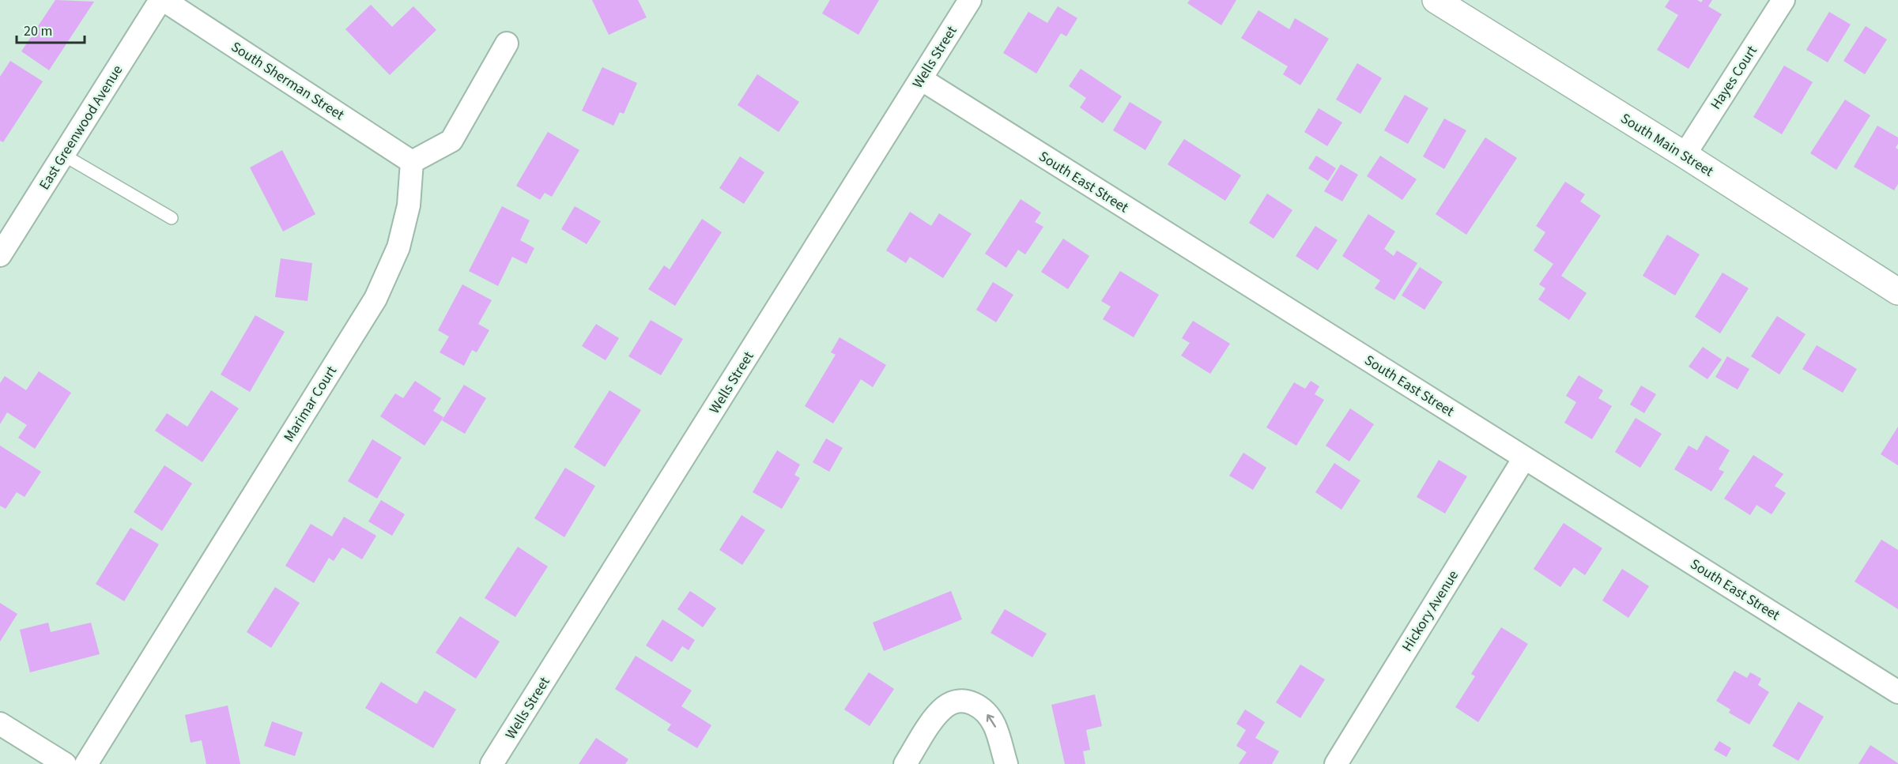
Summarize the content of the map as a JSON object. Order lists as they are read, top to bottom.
{
  "streets": {
    "street": [
      "Wells Street",
      "Hayes Court",
      "South Sherman Street",
      "East Greenwood Avenue",
      "South Main Street",
      "South East Street",
      "Marimar Court",
      "Hickory Avenue"
    ]
  },
  "crossings": [
    ["Wells Street", "South East Street"],
    ["Hayes Court", "South Main Street"],
    ["South Sherman Street", "East Greenwood Avenue"],
    ["South Sherman Street", "Marimar Court"],
    ["South East Street", "Hickory Avenue"]
  ],
  "scale_bar": "20 m"
}
